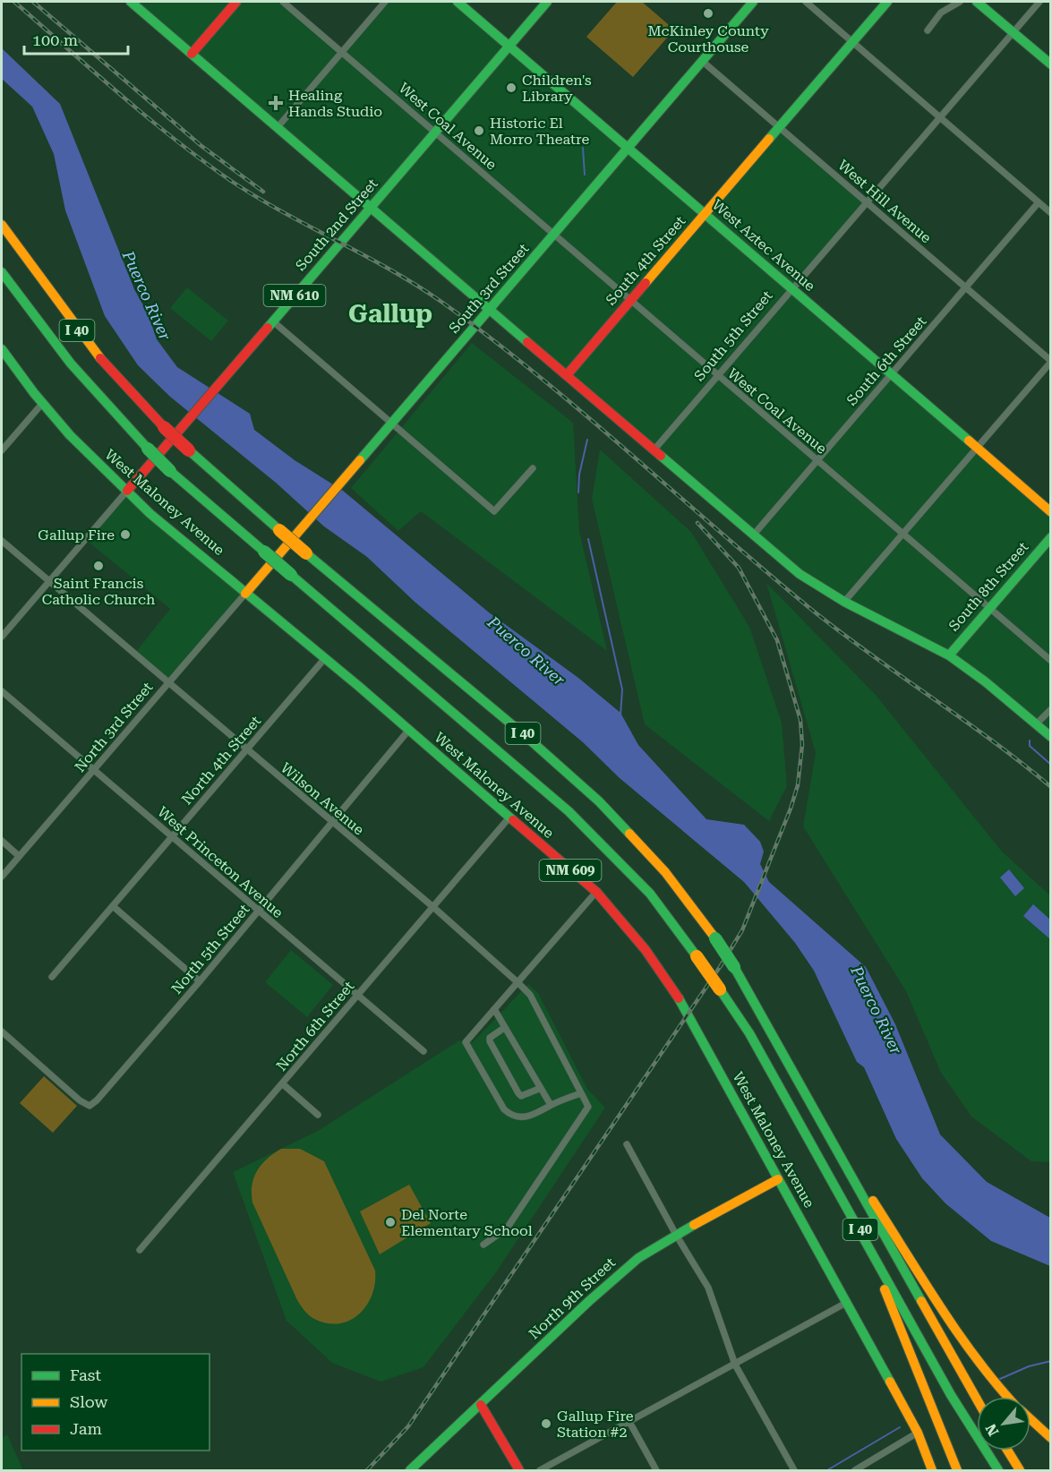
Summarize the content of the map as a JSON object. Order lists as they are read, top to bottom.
{
  "streets": {
    "main road": [
      "South 2nd Street",
      "West Aztec Avenue",
      "South 4th Street",
      "South 3rd Street",
      "NM 610",
      "I 40",
      "West Maloney Avenue",
      "South 8th Street",
      "NM 609",
      "North 9th Street"
    ],
    "street": [
      "West Coal Avenue",
      "West Hill Avenue",
      "South 5th Street",
      "South 6th Street",
      "North 3rd Street",
      "North 4th Street",
      "Wilson Avenue",
      "West Princeton Avenue",
      "North 5th Street",
      "North 6th Street"
    ]
  },
  "crossings": [
    ["West Coal Avenue", "South 2nd Street"],
    ["West Coal Avenue", "South 4th Street"],
    ["West Coal Avenue", "South 3rd Street"],
    ["West Coal Avenue", "South 5th Street"],
    ["West Coal Avenue", "South 6th Street"],
    ["West Coal Avenue", "South 8th Street"],
    ["West Hill Avenue", "South 4th Street"],
    ["West Hill Avenue", "South 3rd Street"],
    ["West Hill Avenue", "South 5th Street"],
    ["West Hill Avenue", "South 6th Street"],
    ["South 2nd Street", "West Aztec Avenue"],
    ["South 2nd Street", "West Maloney Avenue"],
    ["West Aztec Avenue", "South 4th Street"],
    ["West Aztec Avenue", "South 3rd Street"],
    ["West Aztec Avenue", "South 5th Street"],
    ["West Aztec Avenue", "South 6th Street"],
    ["South 3rd Street", "West Maloney Avenue"],
    ["South 3rd Street", "North 3rd Street"],
    ["West Maloney Avenue", "North 3rd Street"],
    ["West Maloney Avenue", "North 4th Street"],
    ["West Maloney Avenue", "NM 609"],
    ["West Maloney Avenue", "North 5th Street"],
    ["West Maloney Avenue", "North 6th Street"],
    ["West Maloney Avenue", "North 9th Street"],
    ["North 3rd Street", "Wilson Avenue"],
    ["North 3rd Street", "West Princeton Avenue"],
    ["North 4th Street", "Wilson Avenue"],
    ["North 4th Street", "West Princeton Avenue"],
    ["Wilson Avenue", "North 5th Street"],
    ["Wilson Avenue", "North 6th Street"],
    ["West Princeton Avenue", "North 5th Street"],
    ["West Princeton Avenue", "North 6th Street"]
  ],
  "districts": ["Gallup"],
  "water": ["Puerco River"],
  "places": {
    "other": [
      "McKinley County Courthouse",
      "Children's Library",
      "Historic El Morro Theatre",
      "Gallup Fire",
      "Saint Francis Catholic Church",
      "Del Norte Elementary School",
      "Gallup Fire Station #2"
    ],
    "health": ["Healing Hands Studio"]
  },
  "legend": ["Fast", "Slow", "Jam"],
  "scale_bar": "100 m",
  "north": "bottom left"
}
